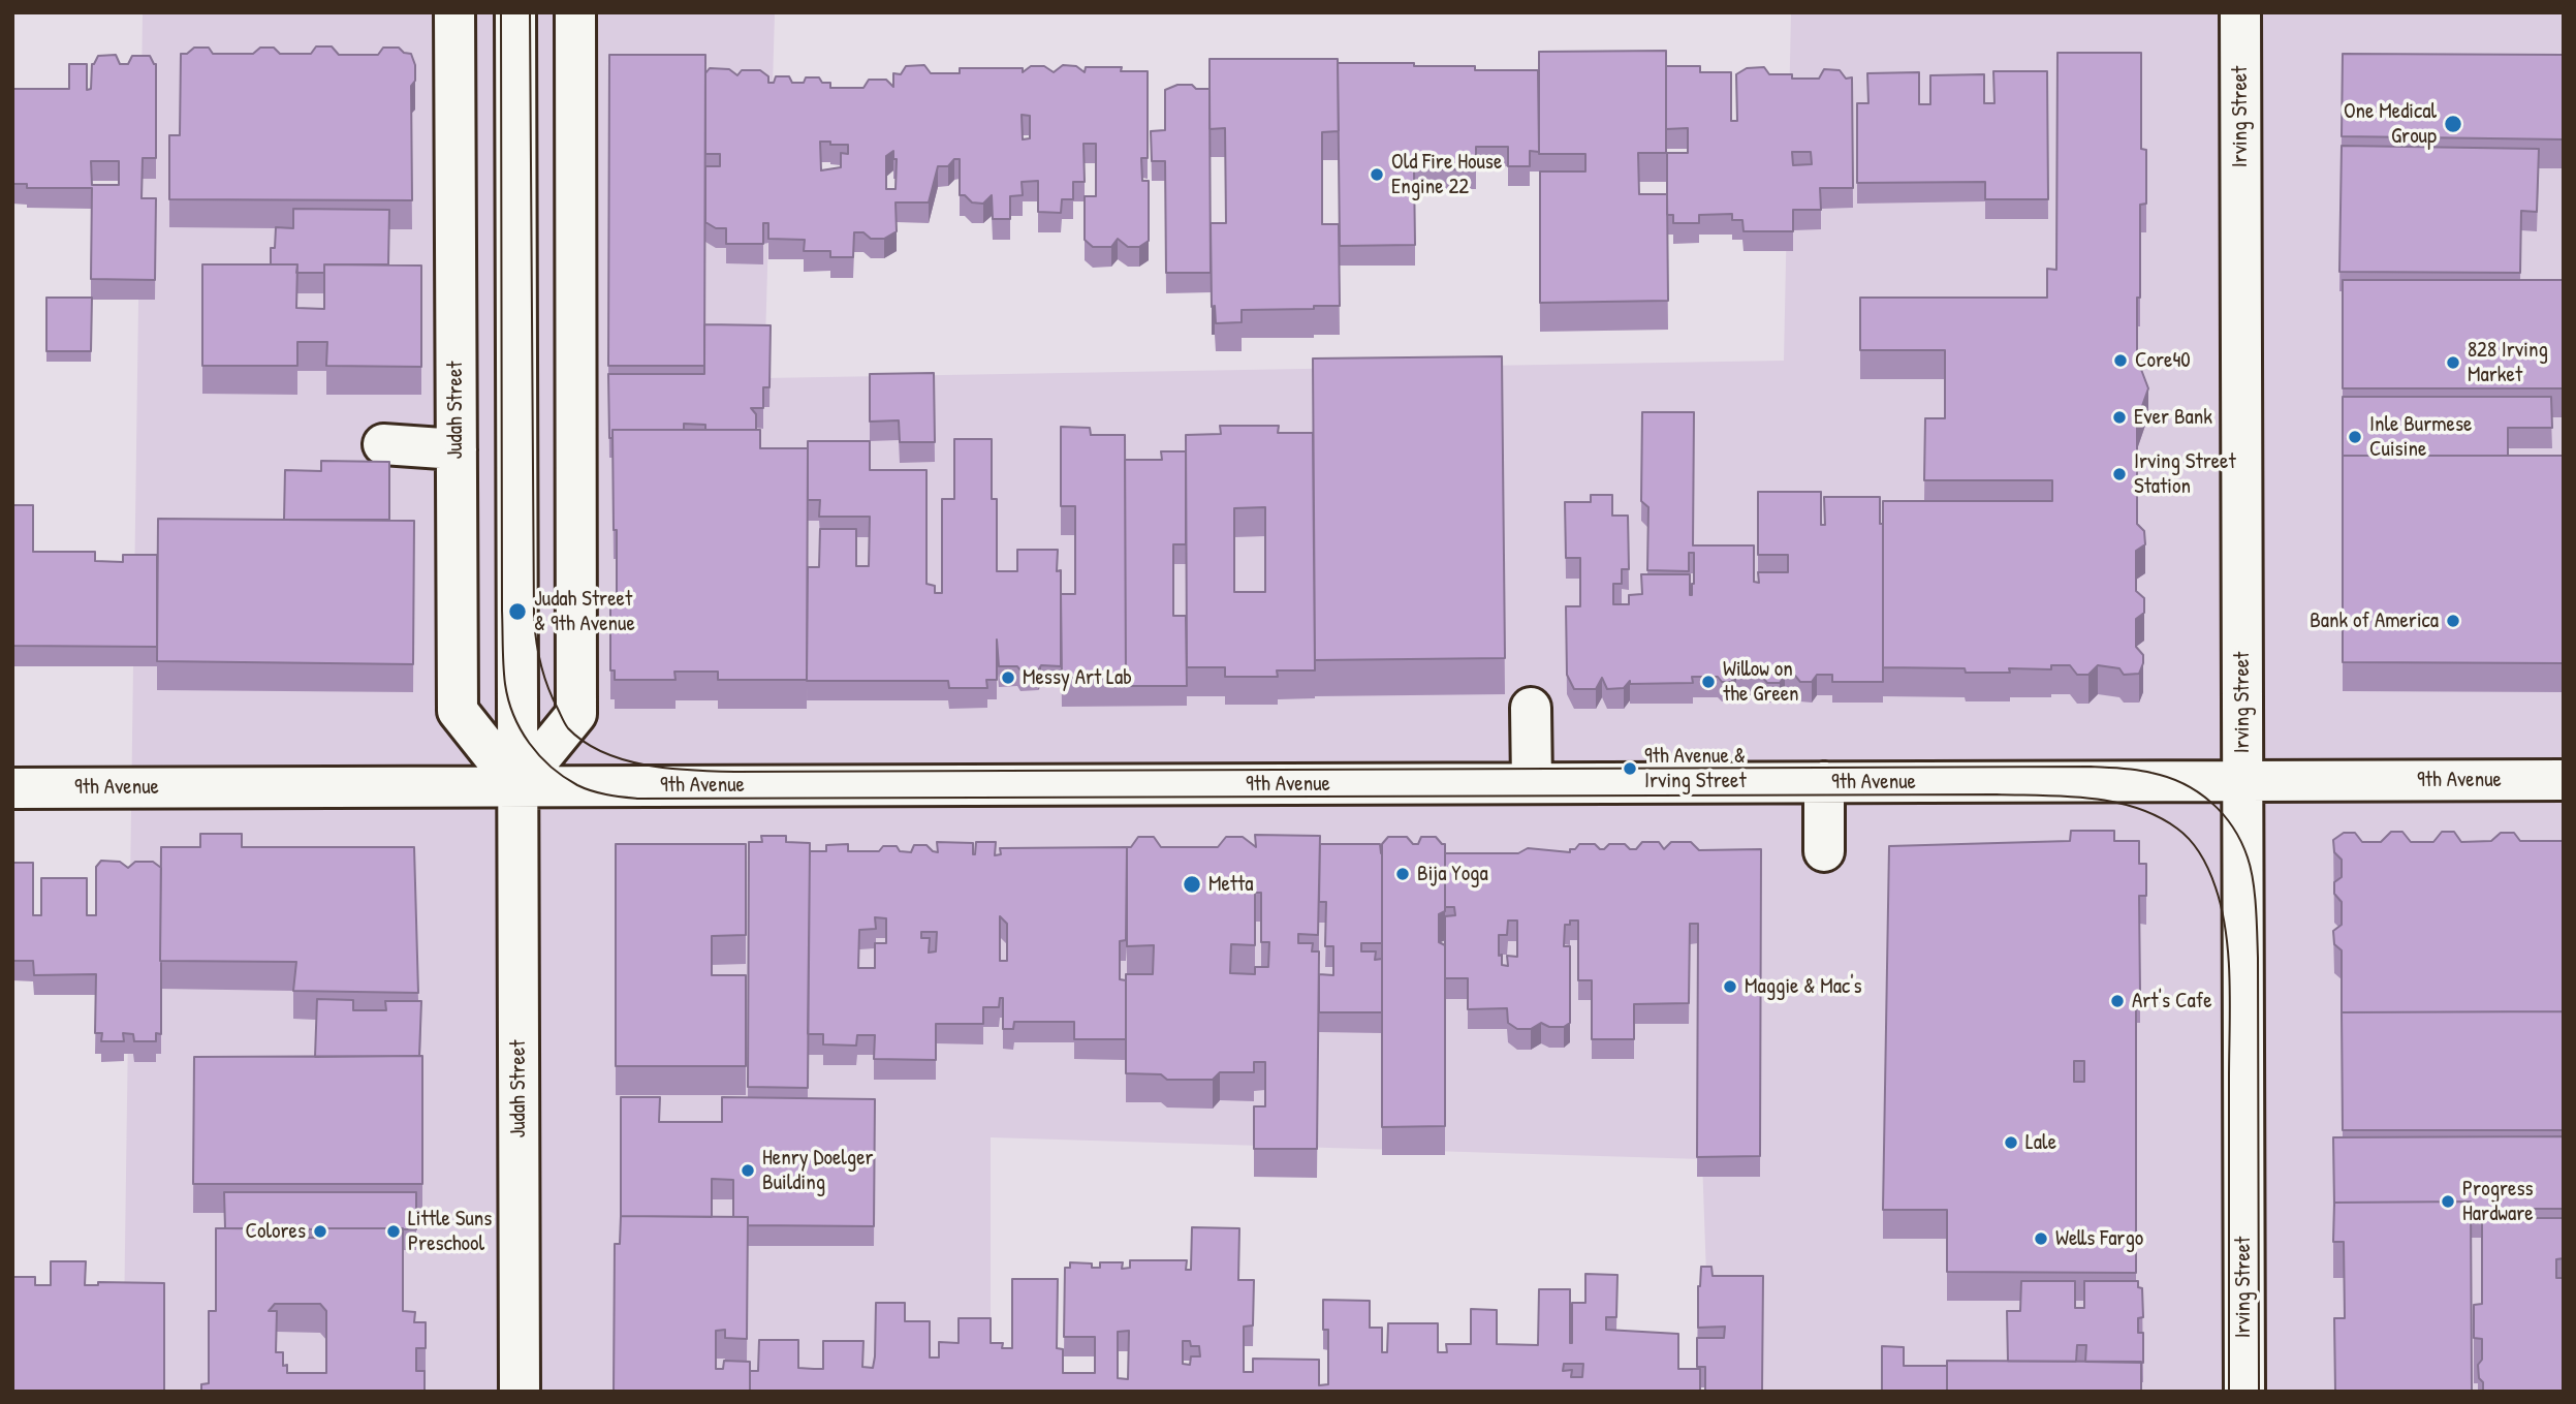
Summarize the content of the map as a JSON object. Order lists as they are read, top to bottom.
{
  "streets": {
    "street": ["Irving Street", "Judah Street", "9th Avenue"]
  },
  "crossings": [
    ["Irving Street", "9th Avenue"],
    ["Judah Street", "9th Avenue"]
  ],
  "places": [
    "One Medical Group",
    "Old Fire House Engine 22",
    "Core40",
    "828 Irving Market",
    "Ever Bank",
    "Inle Burmese Cuisine",
    "Irving Street Station",
    "Judah Street & 9th Avenue",
    "Bank of America",
    "Messy Art Lab",
    "Willow on the Green",
    "9th Avenue & Irving Street",
    "Bija Yoga",
    "Metta",
    "Maggie & Mac's",
    "Art's Cafe",
    "Lale",
    "Henry Doelger Building",
    "Progress Hardware",
    "Colores",
    "Little Suns Preschool",
    "Wells Fargo"
  ]
}
